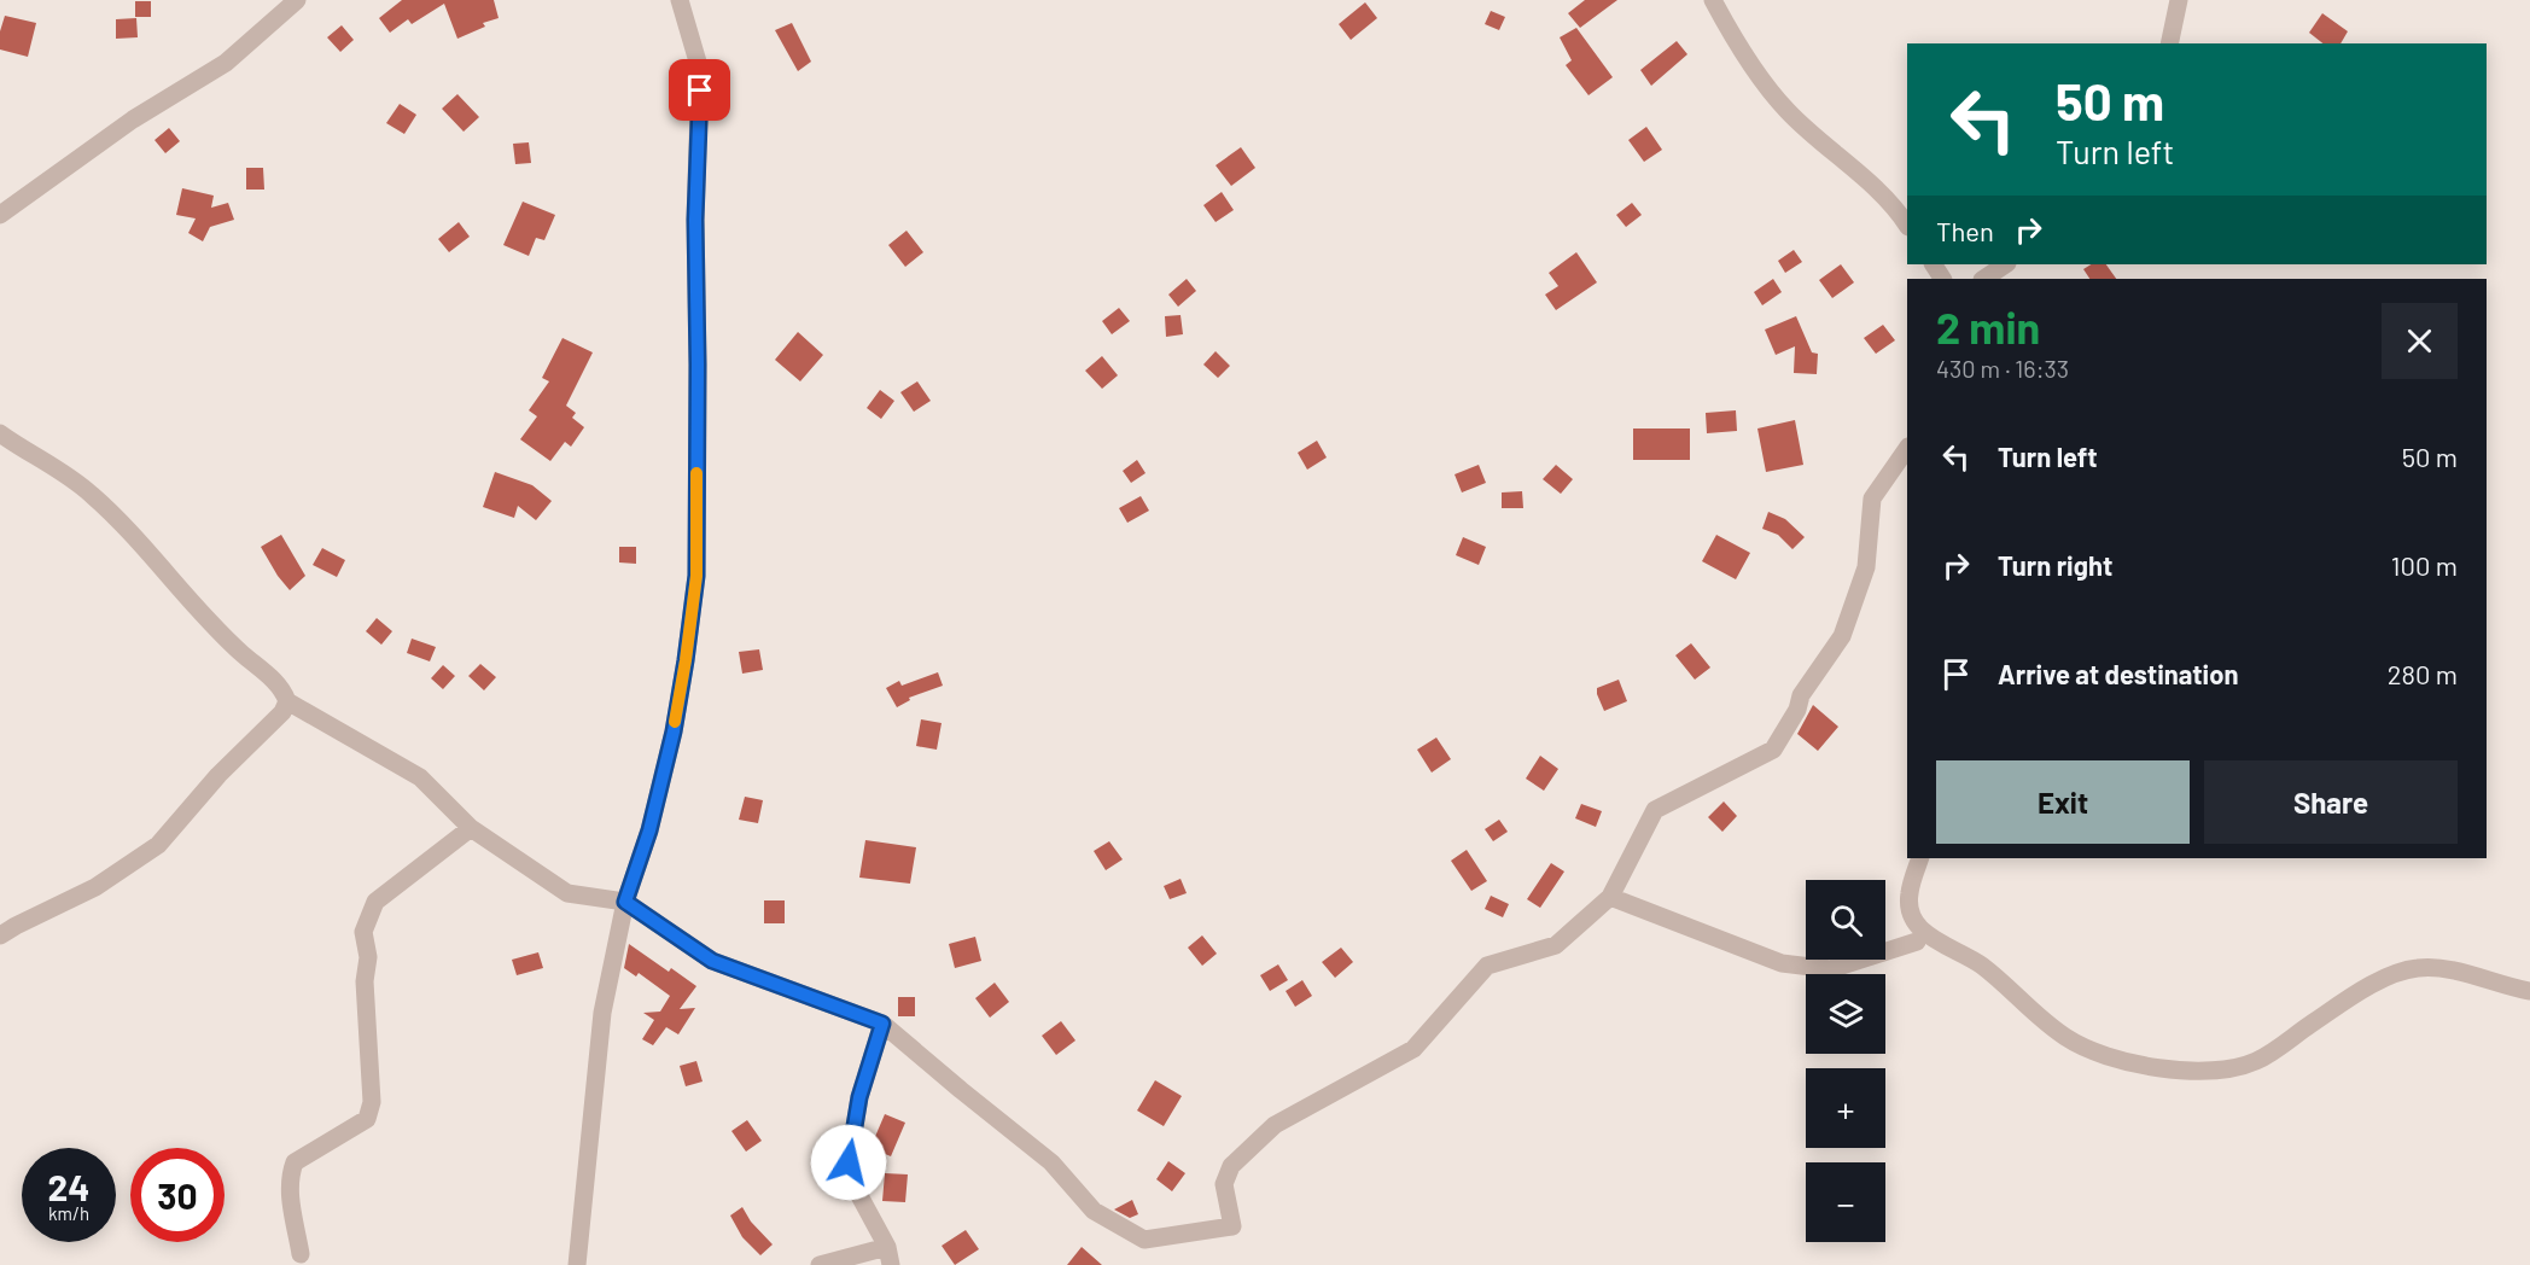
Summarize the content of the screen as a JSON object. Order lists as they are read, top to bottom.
{
  "page": {
    "turn": ["50 m", "Turn left"],
    "then": "Then",
    "heading": ["2 min", "430 m · 16:33"],
    "list": [
      {
        "name": "Turn left",
        "value": "50 m"
      },
      {
        "name": "Turn right",
        "value": "100 m"
      },
      {
        "name": "Arrive at destination",
        "value": "280 m"
      }
    ],
    "buttons": ["Exit", "Share"],
    "map_buttons": ["+", "−"],
    "speed": "24 km/h",
    "limit": "30"
  }
}
